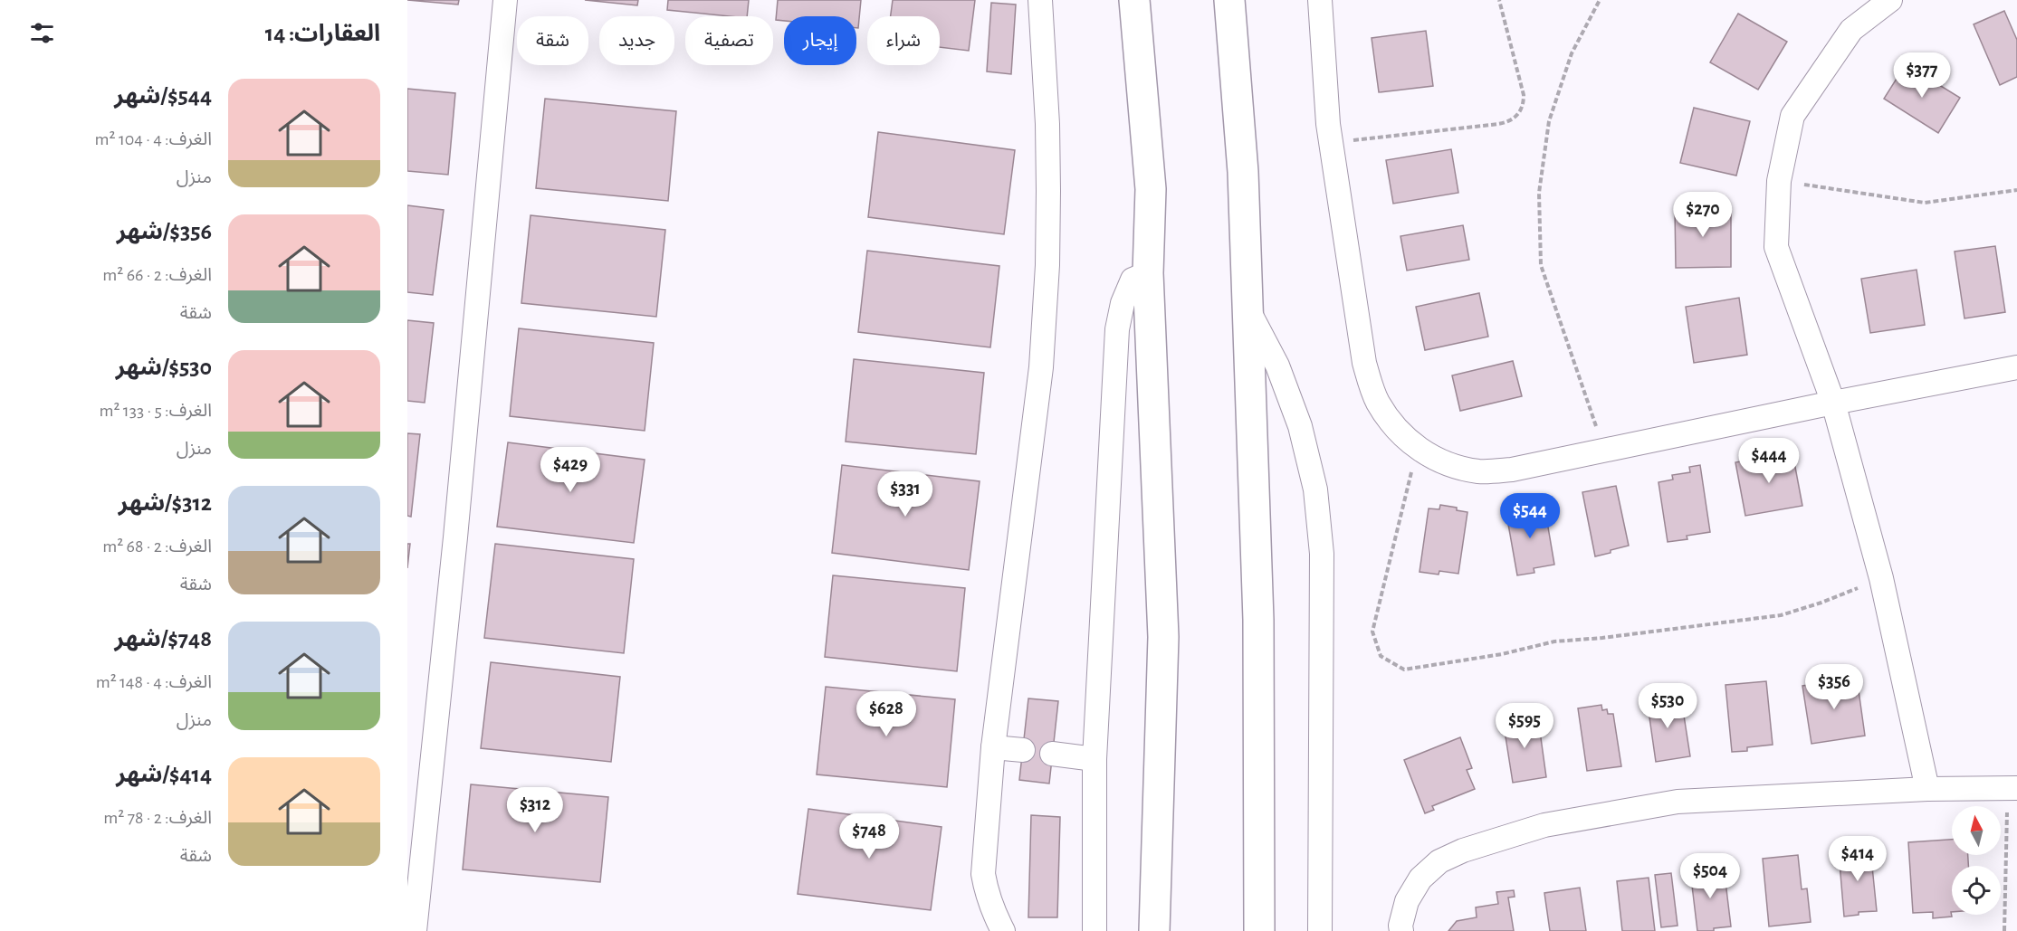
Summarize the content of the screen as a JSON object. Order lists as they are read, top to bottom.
{
  "north": "top",
  "page": {
    "heading": "العقارات: 14",
    "chip": [
      "شراء",
      "إيجار",
      "تصفية",
      "جديد",
      "شقة"
    ],
    "price": [
      "$377",
      "$270",
      "$444",
      "$429",
      "$331",
      "$544",
      "$356",
      "$530",
      "$628",
      "$595",
      "$312",
      "$748",
      "$414",
      "$504"
    ],
    "list": [
      {
        "name": "$544/شهر",
        "note": "الغرف: 4 · 104 m² · منزل"
      },
      {
        "name": "$356/شهر",
        "note": "الغرف: 2 · 66 m² · شقة"
      },
      {
        "name": "$530/شهر",
        "note": "الغرف: 5 · 133 m² · منزل"
      },
      {
        "name": "$312/شهر",
        "note": "الغرف: 2 · 68 m² · شقة"
      },
      {
        "name": "$748/شهر",
        "note": "الغرف: 4 · 148 m² · منزل"
      },
      {
        "name": "$414/شهر",
        "note": "الغرف: 2 · 78 m² · شقة"
      }
    ]
  }
}
